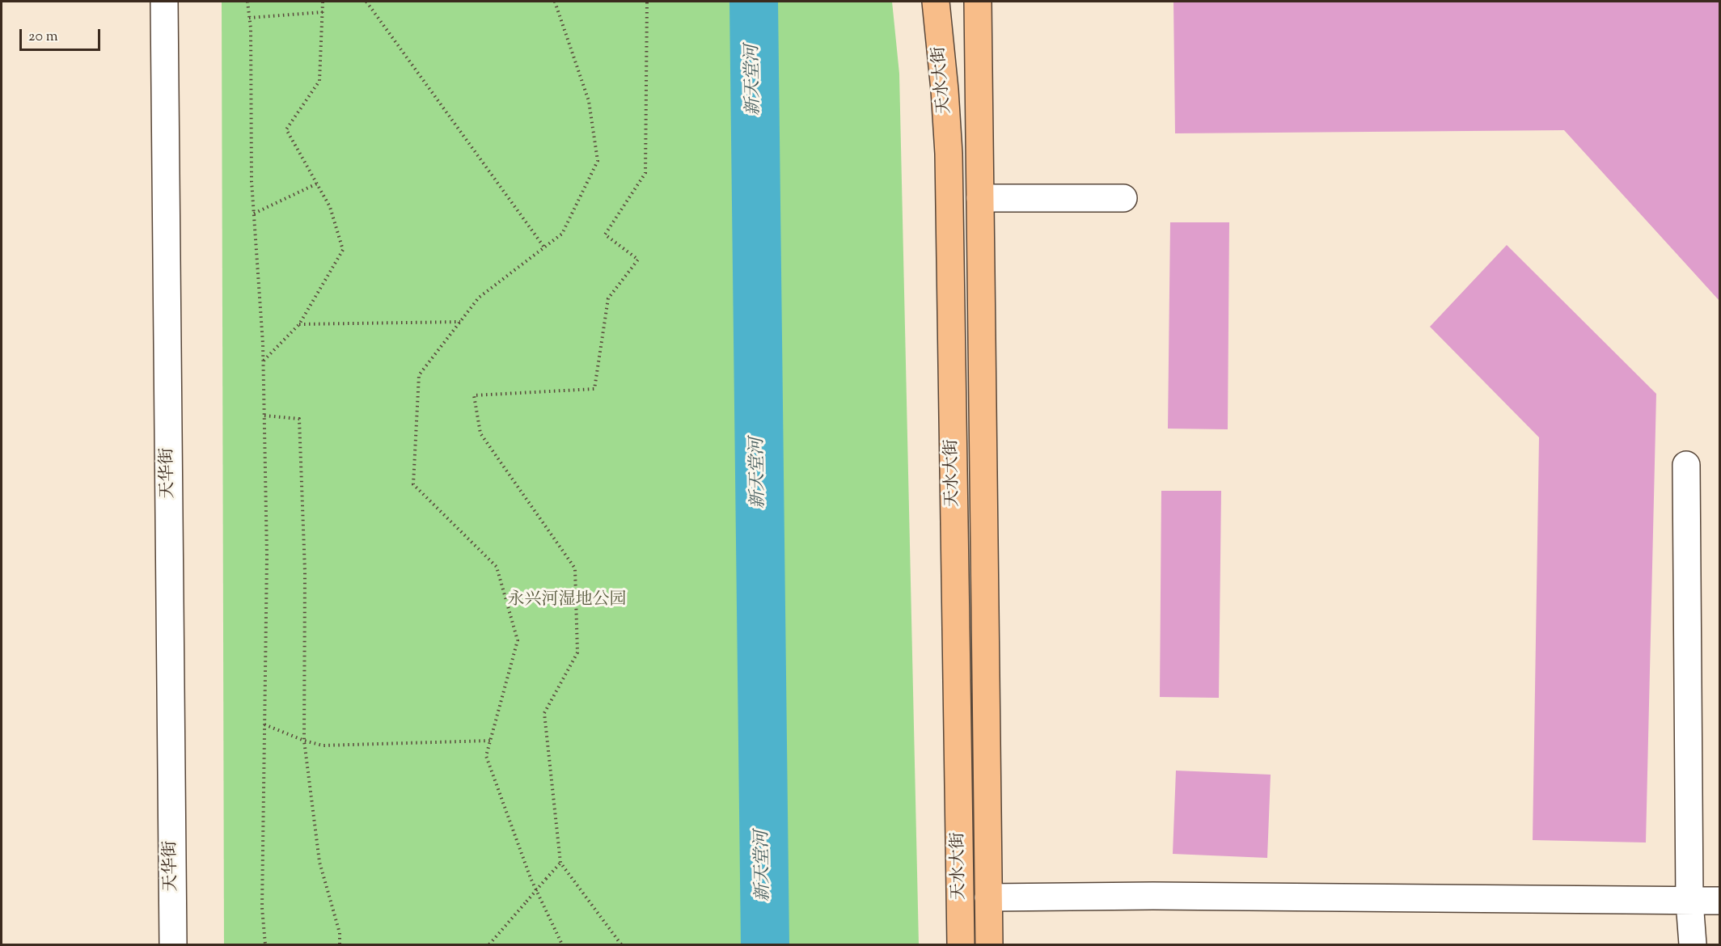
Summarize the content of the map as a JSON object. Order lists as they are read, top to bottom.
{
  "streets": {
    "main road": ["天水大街"],
    "street": ["天华街"]
  },
  "water": ["新天堂河"],
  "parks": ["永兴河湿地公园"],
  "scale_bar": "20 m"
}
